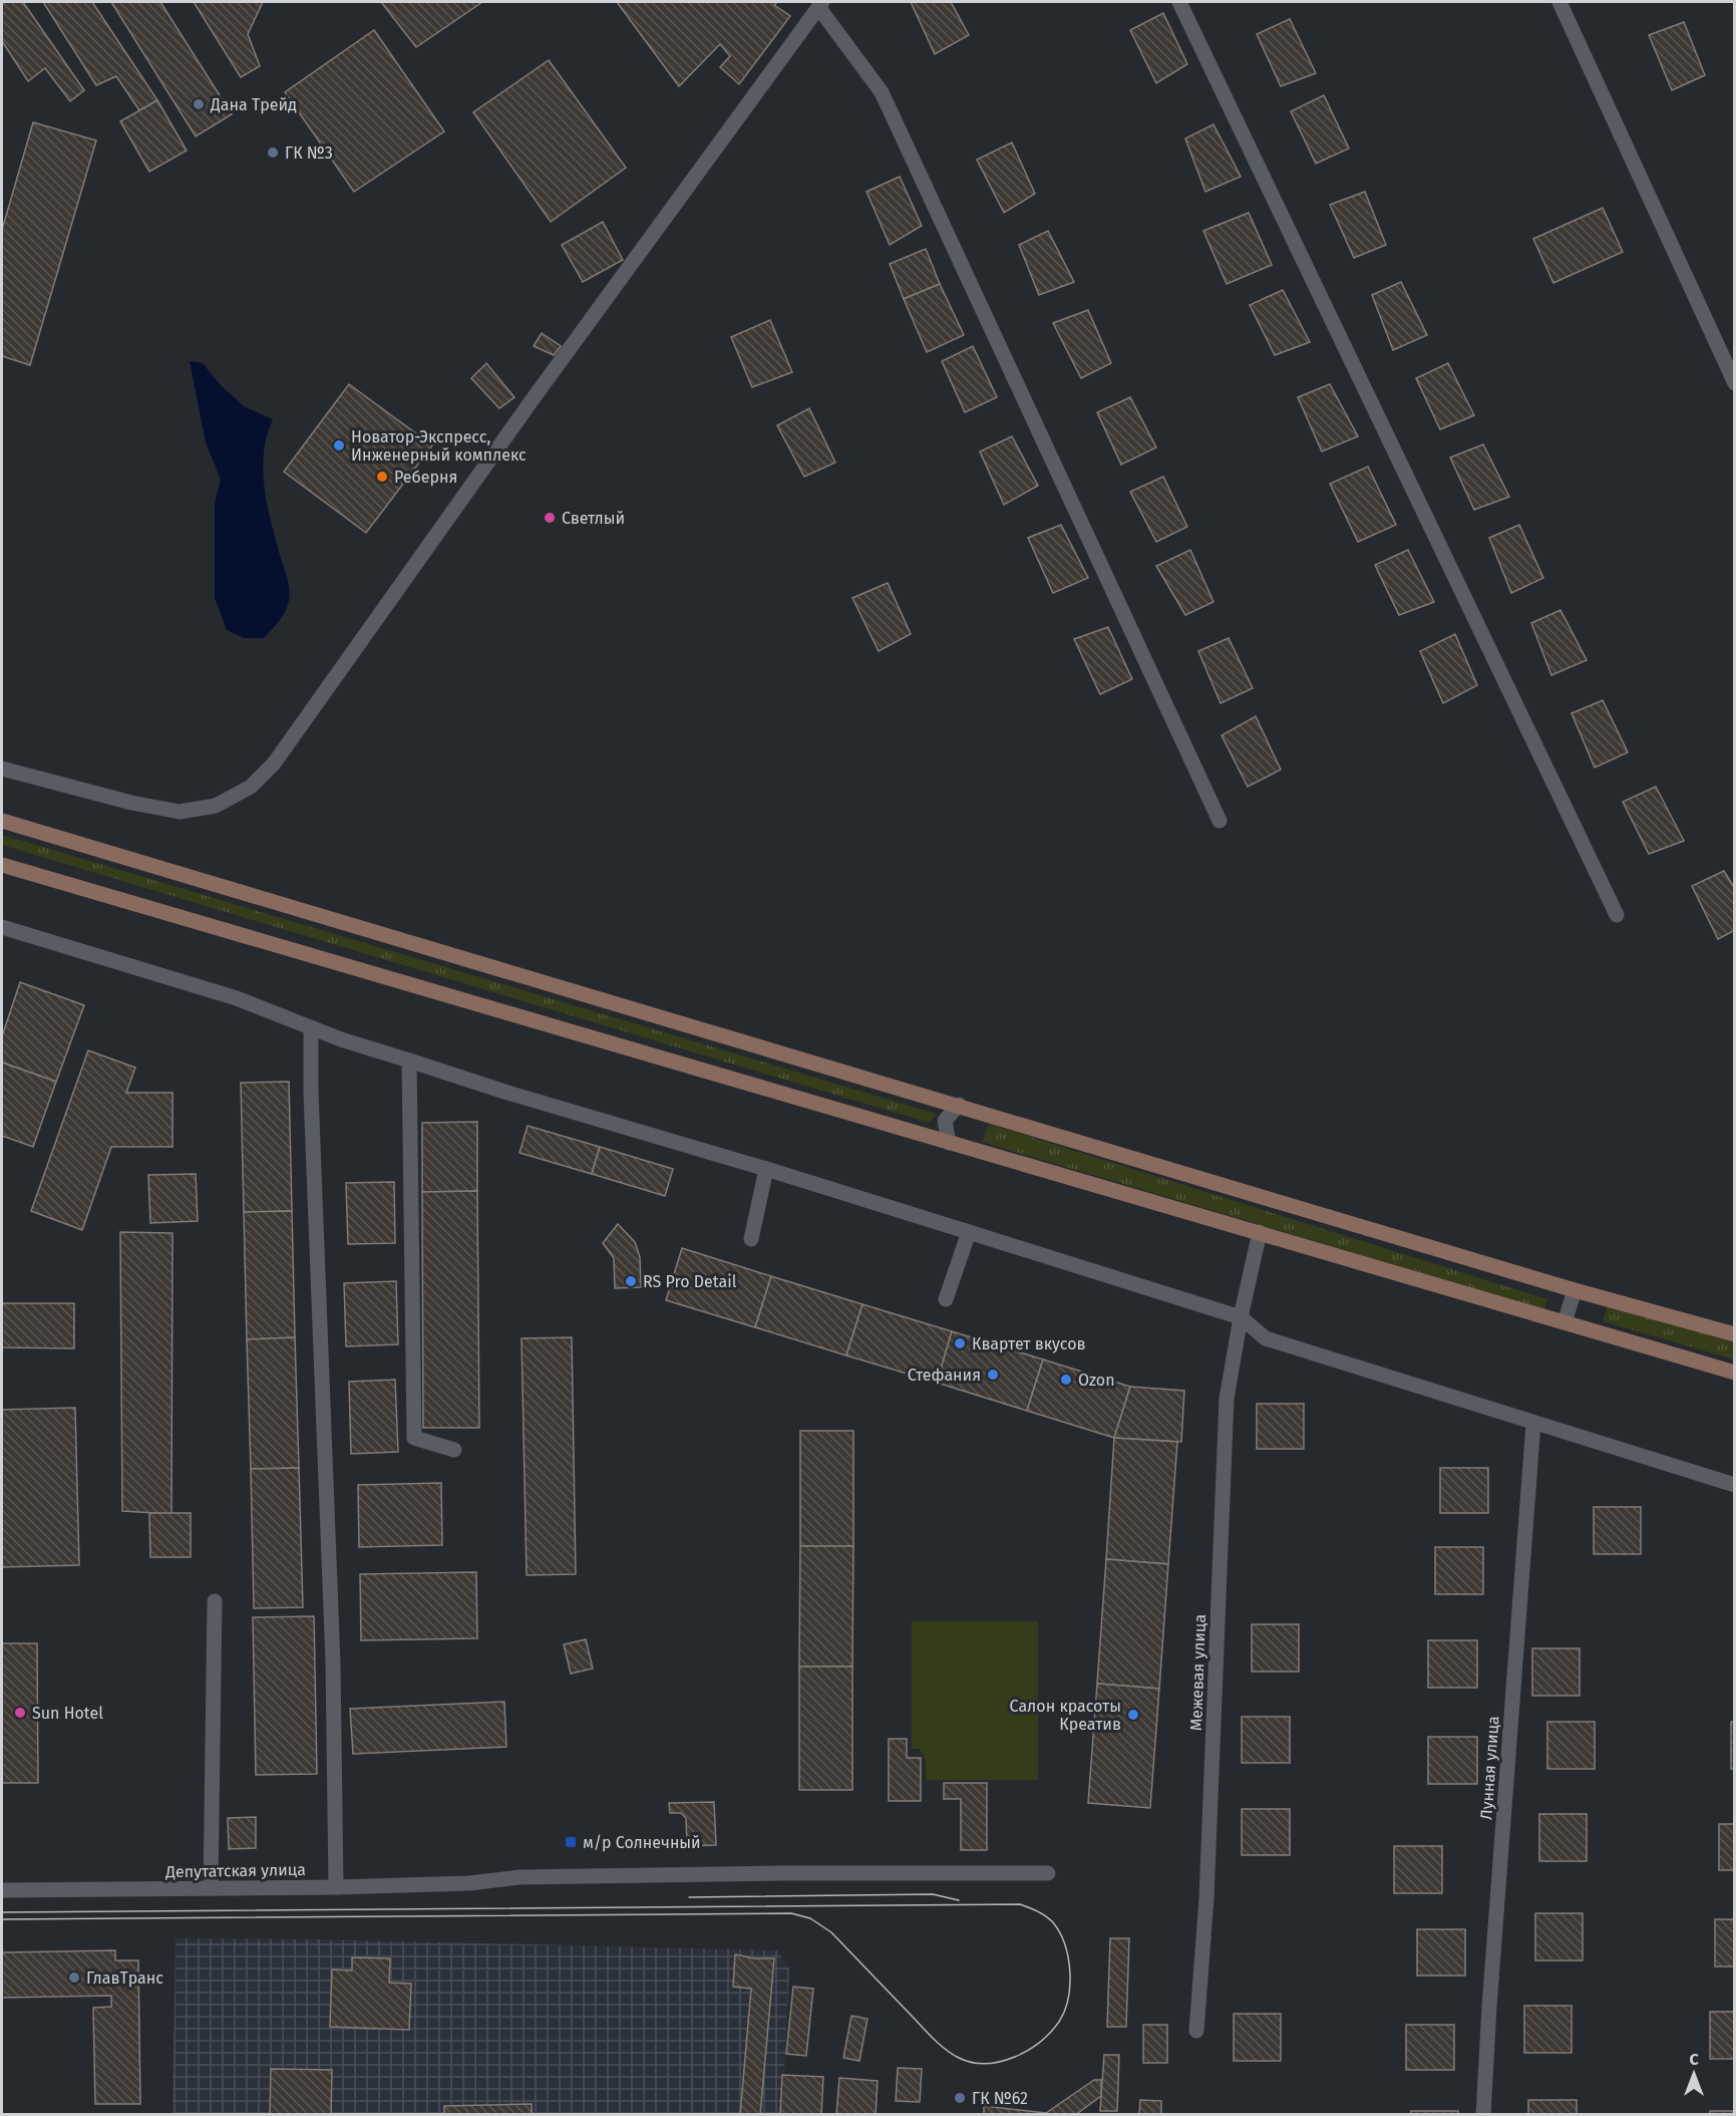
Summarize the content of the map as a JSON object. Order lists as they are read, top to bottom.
{
  "streets": {
    "street": ["Межевая улица", "Лунная улица", "Депутатская улица"]
  },
  "places": {
    "other": [
      "Дана Трейд",
      "ГК №3",
      "Новатор-Экспресс, Инженерный комплекс",
      "Реберня",
      "Светлый",
      "RS Pro Detail",
      "Квартет вкусов",
      "Стефания",
      "Ozon",
      "Sun Hotel",
      "Салон красоты Креатив",
      "ГлавТранс",
      "ГК №62"
    ],
    "transit": ["м/р Солнечный"]
  },
  "north": "top"
}
